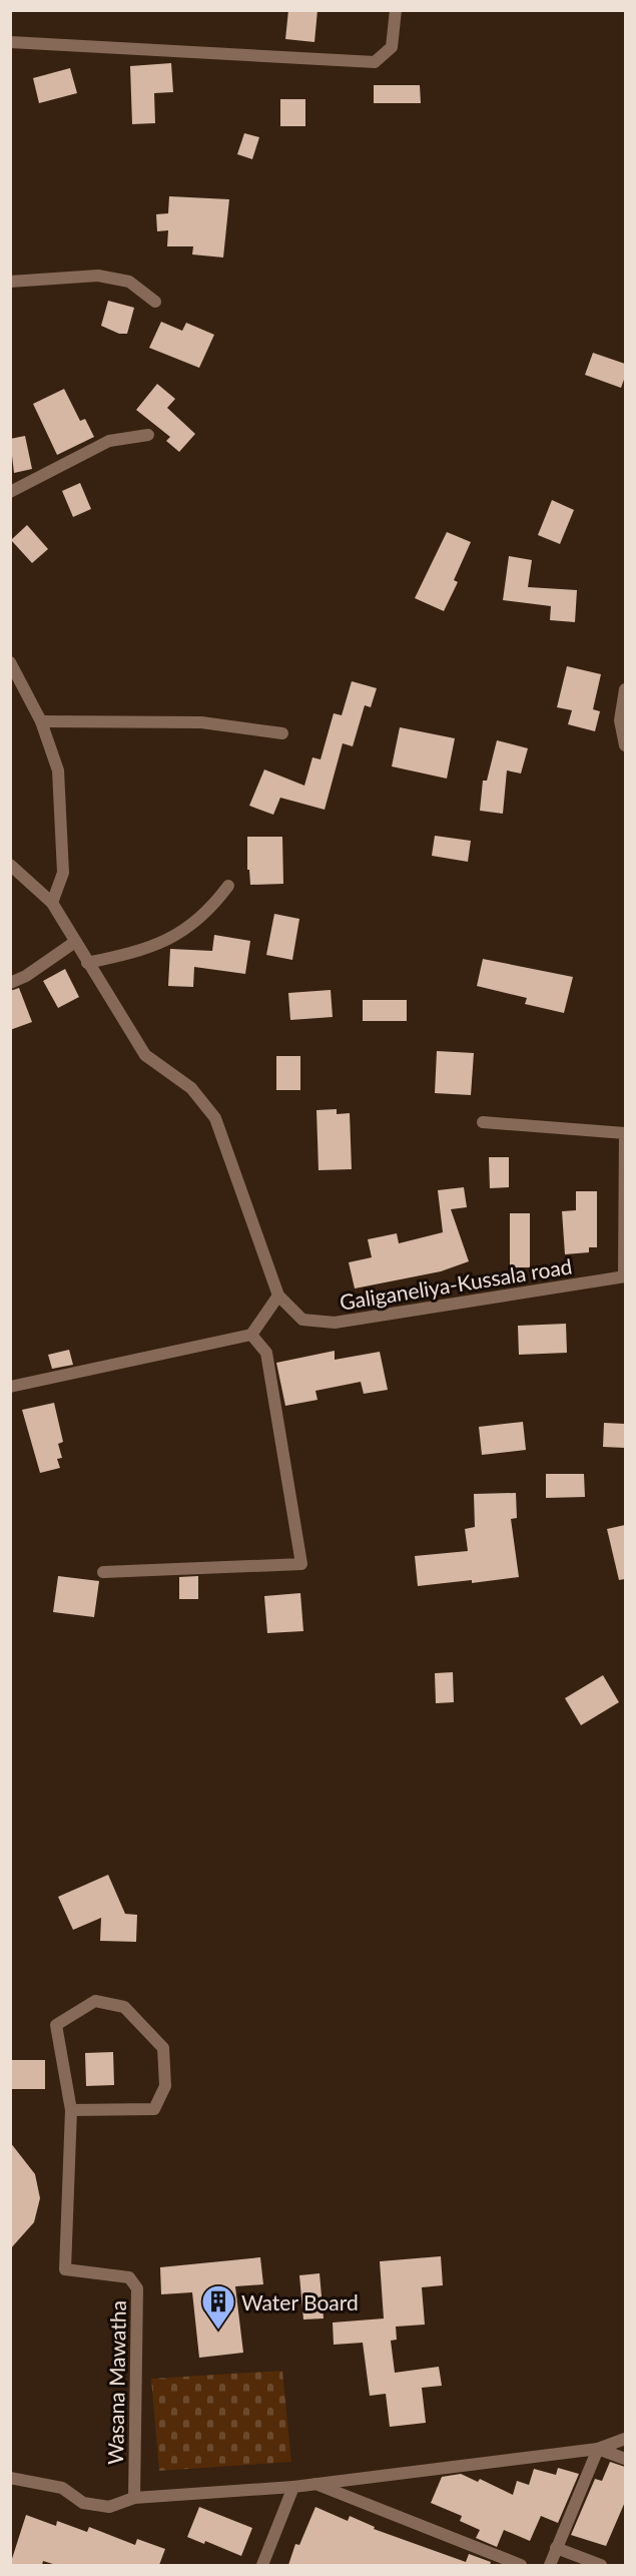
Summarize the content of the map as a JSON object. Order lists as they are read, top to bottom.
{
  "streets": {
    "street": ["Galiganeliya-Kussala road", "Wasana Mawatha"]
  },
  "places": {
    "building": ["Water Board"]
  }
}
